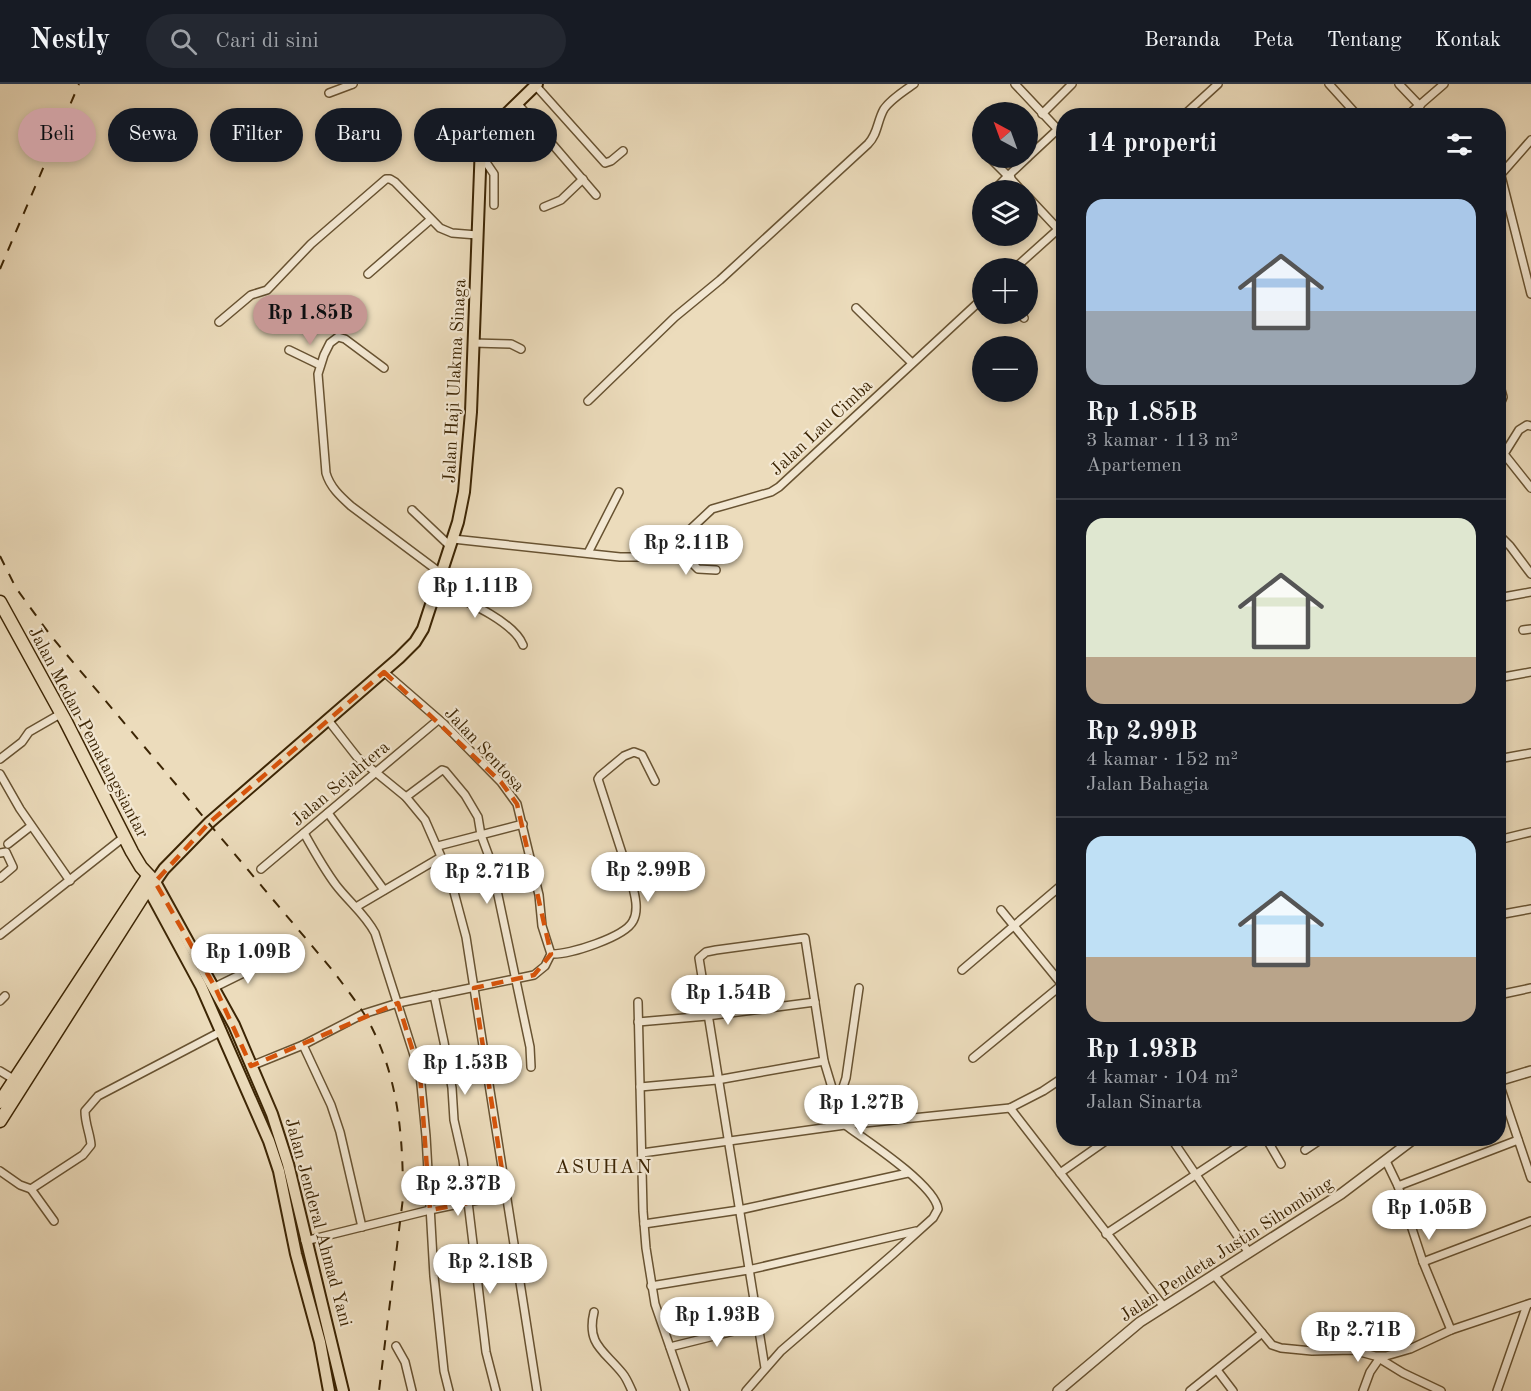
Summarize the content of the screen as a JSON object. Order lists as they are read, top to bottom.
{
  "streets": {
    "highway": ["Jalan Medan-Pematangsiantar"],
    "main road": ["Jalan Haji Ulakma Sinaga", "Jalan Jenderal Ahmad Yani"],
    "street": [
      "Jalan Lau Cimba",
      "Jalan Sentosa",
      "Jalan Sejahtera",
      "Jalan Pendeta Justin Sihombing"
    ]
  },
  "crossings": [
    ["Jalan Haji Ulakma Sinaga", "Jalan Lau Cimba"],
    ["Jalan Haji Ulakma Sinaga", "Jalan Medan-Pematangsiantar"],
    ["Jalan Haji Ulakma Sinaga", "Jalan Sentosa"],
    ["Jalan Haji Ulakma Sinaga", "Jalan Jenderal Ahmad Yani"],
    ["Jalan Medan-Pematangsiantar", "Jalan Jenderal Ahmad Yani"],
    ["Jalan Sentosa", "Jalan Sejahtera"]
  ],
  "districts": ["ASUHAN"],
  "north": "top left",
  "page": {
    "header": "Nestly",
    "search": "Cari di sini",
    "nav": [
      "Beranda",
      "Peta",
      "Tentang",
      "Kontak"
    ],
    "map_buttons": ["+", "−"],
    "chip": [
      "Beli",
      "Sewa",
      "Filter",
      "Baru",
      "Apartemen"
    ],
    "heading": "14 properti",
    "list": [
      {
        "name": "Rp 1.85B",
        "note": "3 kamar · 113 m² · Apartemen"
      },
      {
        "name": "Rp 2.99B",
        "note": "4 kamar · 152 m² · Jalan Bahagia"
      },
      {
        "name": "Rp 1.93B",
        "note": "4 kamar · 104 m² · Jalan Sinarta"
      }
    ],
    "price": [
      "Rp 1.85B",
      "Rp 2.11B",
      "Rp 1.11B",
      "Rp 2.99B",
      "Rp 2.71B",
      "Rp 1.09B",
      "Rp 1.54B",
      "Rp 1.53B",
      "Rp 1.27B",
      "Rp 2.37B",
      "Rp 1.05B",
      "Rp 2.18B",
      "Rp 1.93B",
      "Rp 2.71B"
    ]
  }
}
